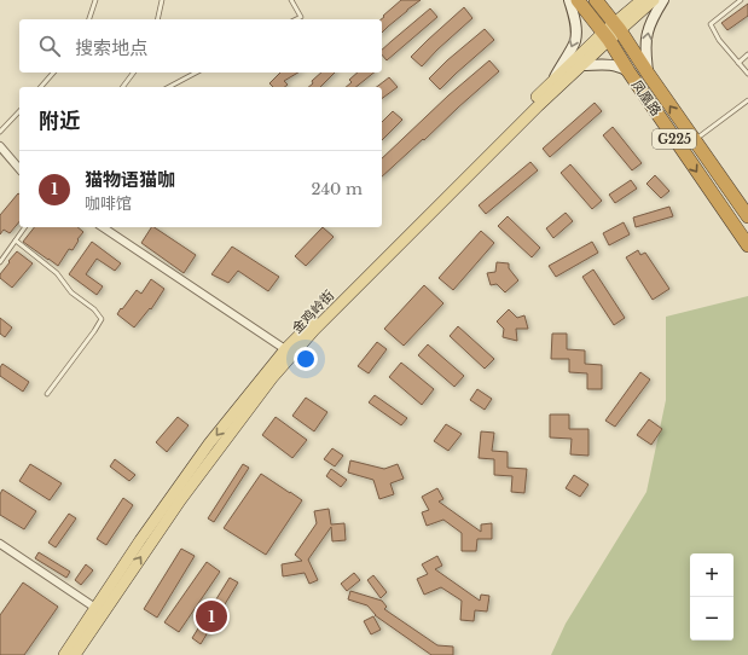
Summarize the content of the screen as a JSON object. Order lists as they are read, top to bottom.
{
  "streets": {
    "highway": ["凤凰路", "G225"],
    "main road": ["金鸡岭街"]
  },
  "crossings": [
    ["凤凰路", "金鸡岭街"]
  ],
  "page": {
    "search": "搜索地点",
    "heading": "附近",
    "list": [
      {
        "mark": "1",
        "name": "猫物语猫咖",
        "note": "咖啡馆",
        "value": "240 m"
      }
    ],
    "map_buttons": ["+", "−"],
    "pins": "1"
  }
}
